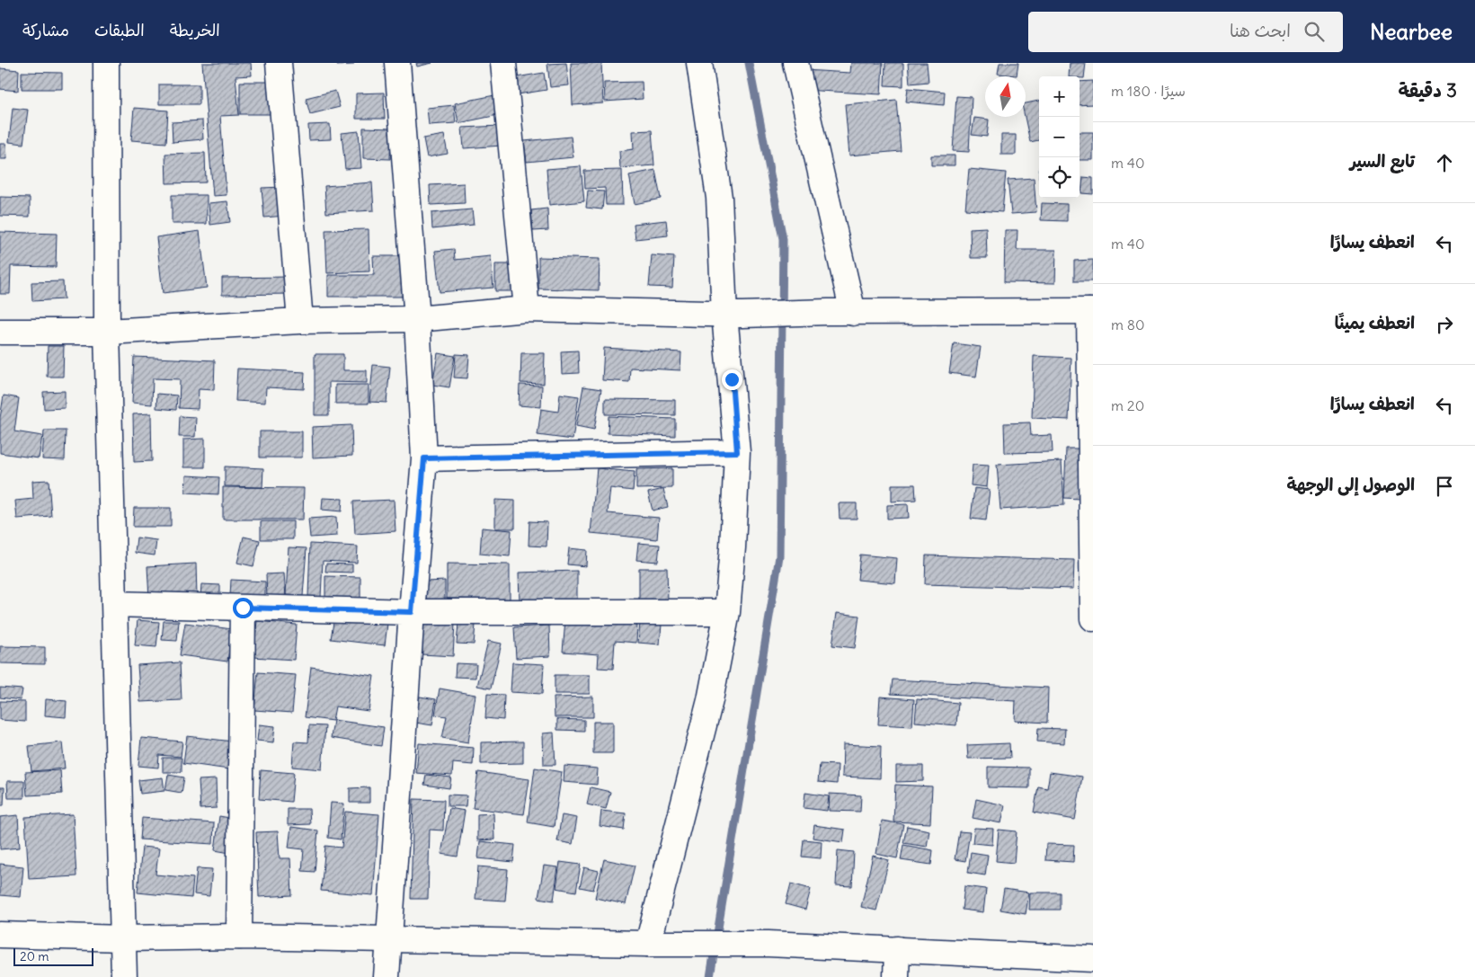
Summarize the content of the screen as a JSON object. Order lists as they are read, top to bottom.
{
  "scale_bar": "20 m",
  "north": "top",
  "page": {
    "header": "Nearbee",
    "search": "ابحث هنا",
    "nav": ["الخريطة", "الطبقات", "مشاركة"],
    "heading": ["3 دقيقة", "سيرًا · 180 m"],
    "map_buttons": ["+", "−"],
    "list": [
      ["تابع السير", "40 m"],
      ["انعطف يسارًا", "40 m"],
      ["انعطف يمينًا", "80 m"],
      ["انعطف يسارًا", "20 m"],
      "الوصول إلى الوجهة"
    ],
    "scale": "20 m"
  }
}
